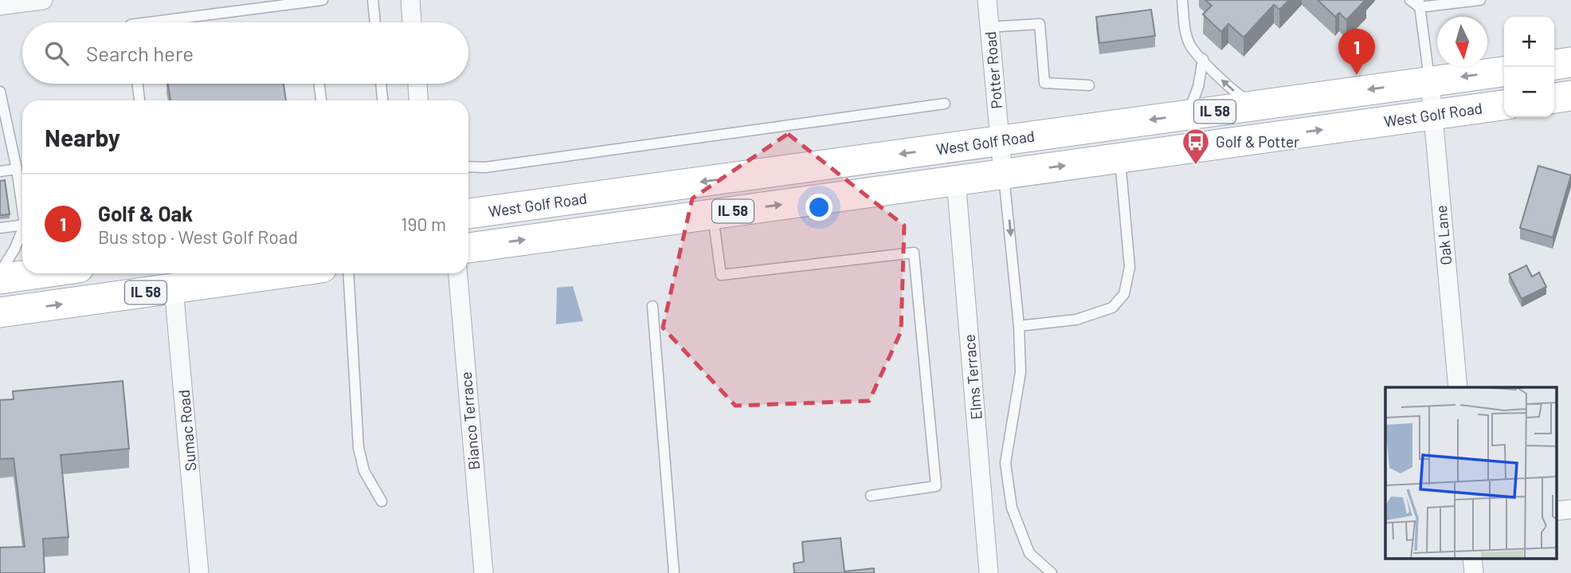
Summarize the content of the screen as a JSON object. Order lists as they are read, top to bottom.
{
  "streets": {
    "main road": ["IL 58", "West Golf Road"],
    "street": [
      "Potter Road",
      "Oak Lane",
      "Elms Terrace",
      "Bianco Terrace",
      "Sumac Road"
    ]
  },
  "crossings": [
    ["Potter Road", "West Golf Road"],
    ["IL 58", "Sumac Road"],
    ["West Golf Road", "Oak Lane"],
    ["West Golf Road", "Elms Terrace"]
  ],
  "places": {
    "bus stop": ["Golf & Potter"]
  },
  "north": "bottom",
  "page": {
    "map_buttons": ["+", "−"],
    "search": "Search here",
    "pins": "1",
    "heading": "Nearby",
    "list": [
      {
        "mark": "1",
        "name": "Golf & Oak",
        "note": "Bus stop · West Golf Road",
        "value": "190 m"
      }
    ]
  }
}
